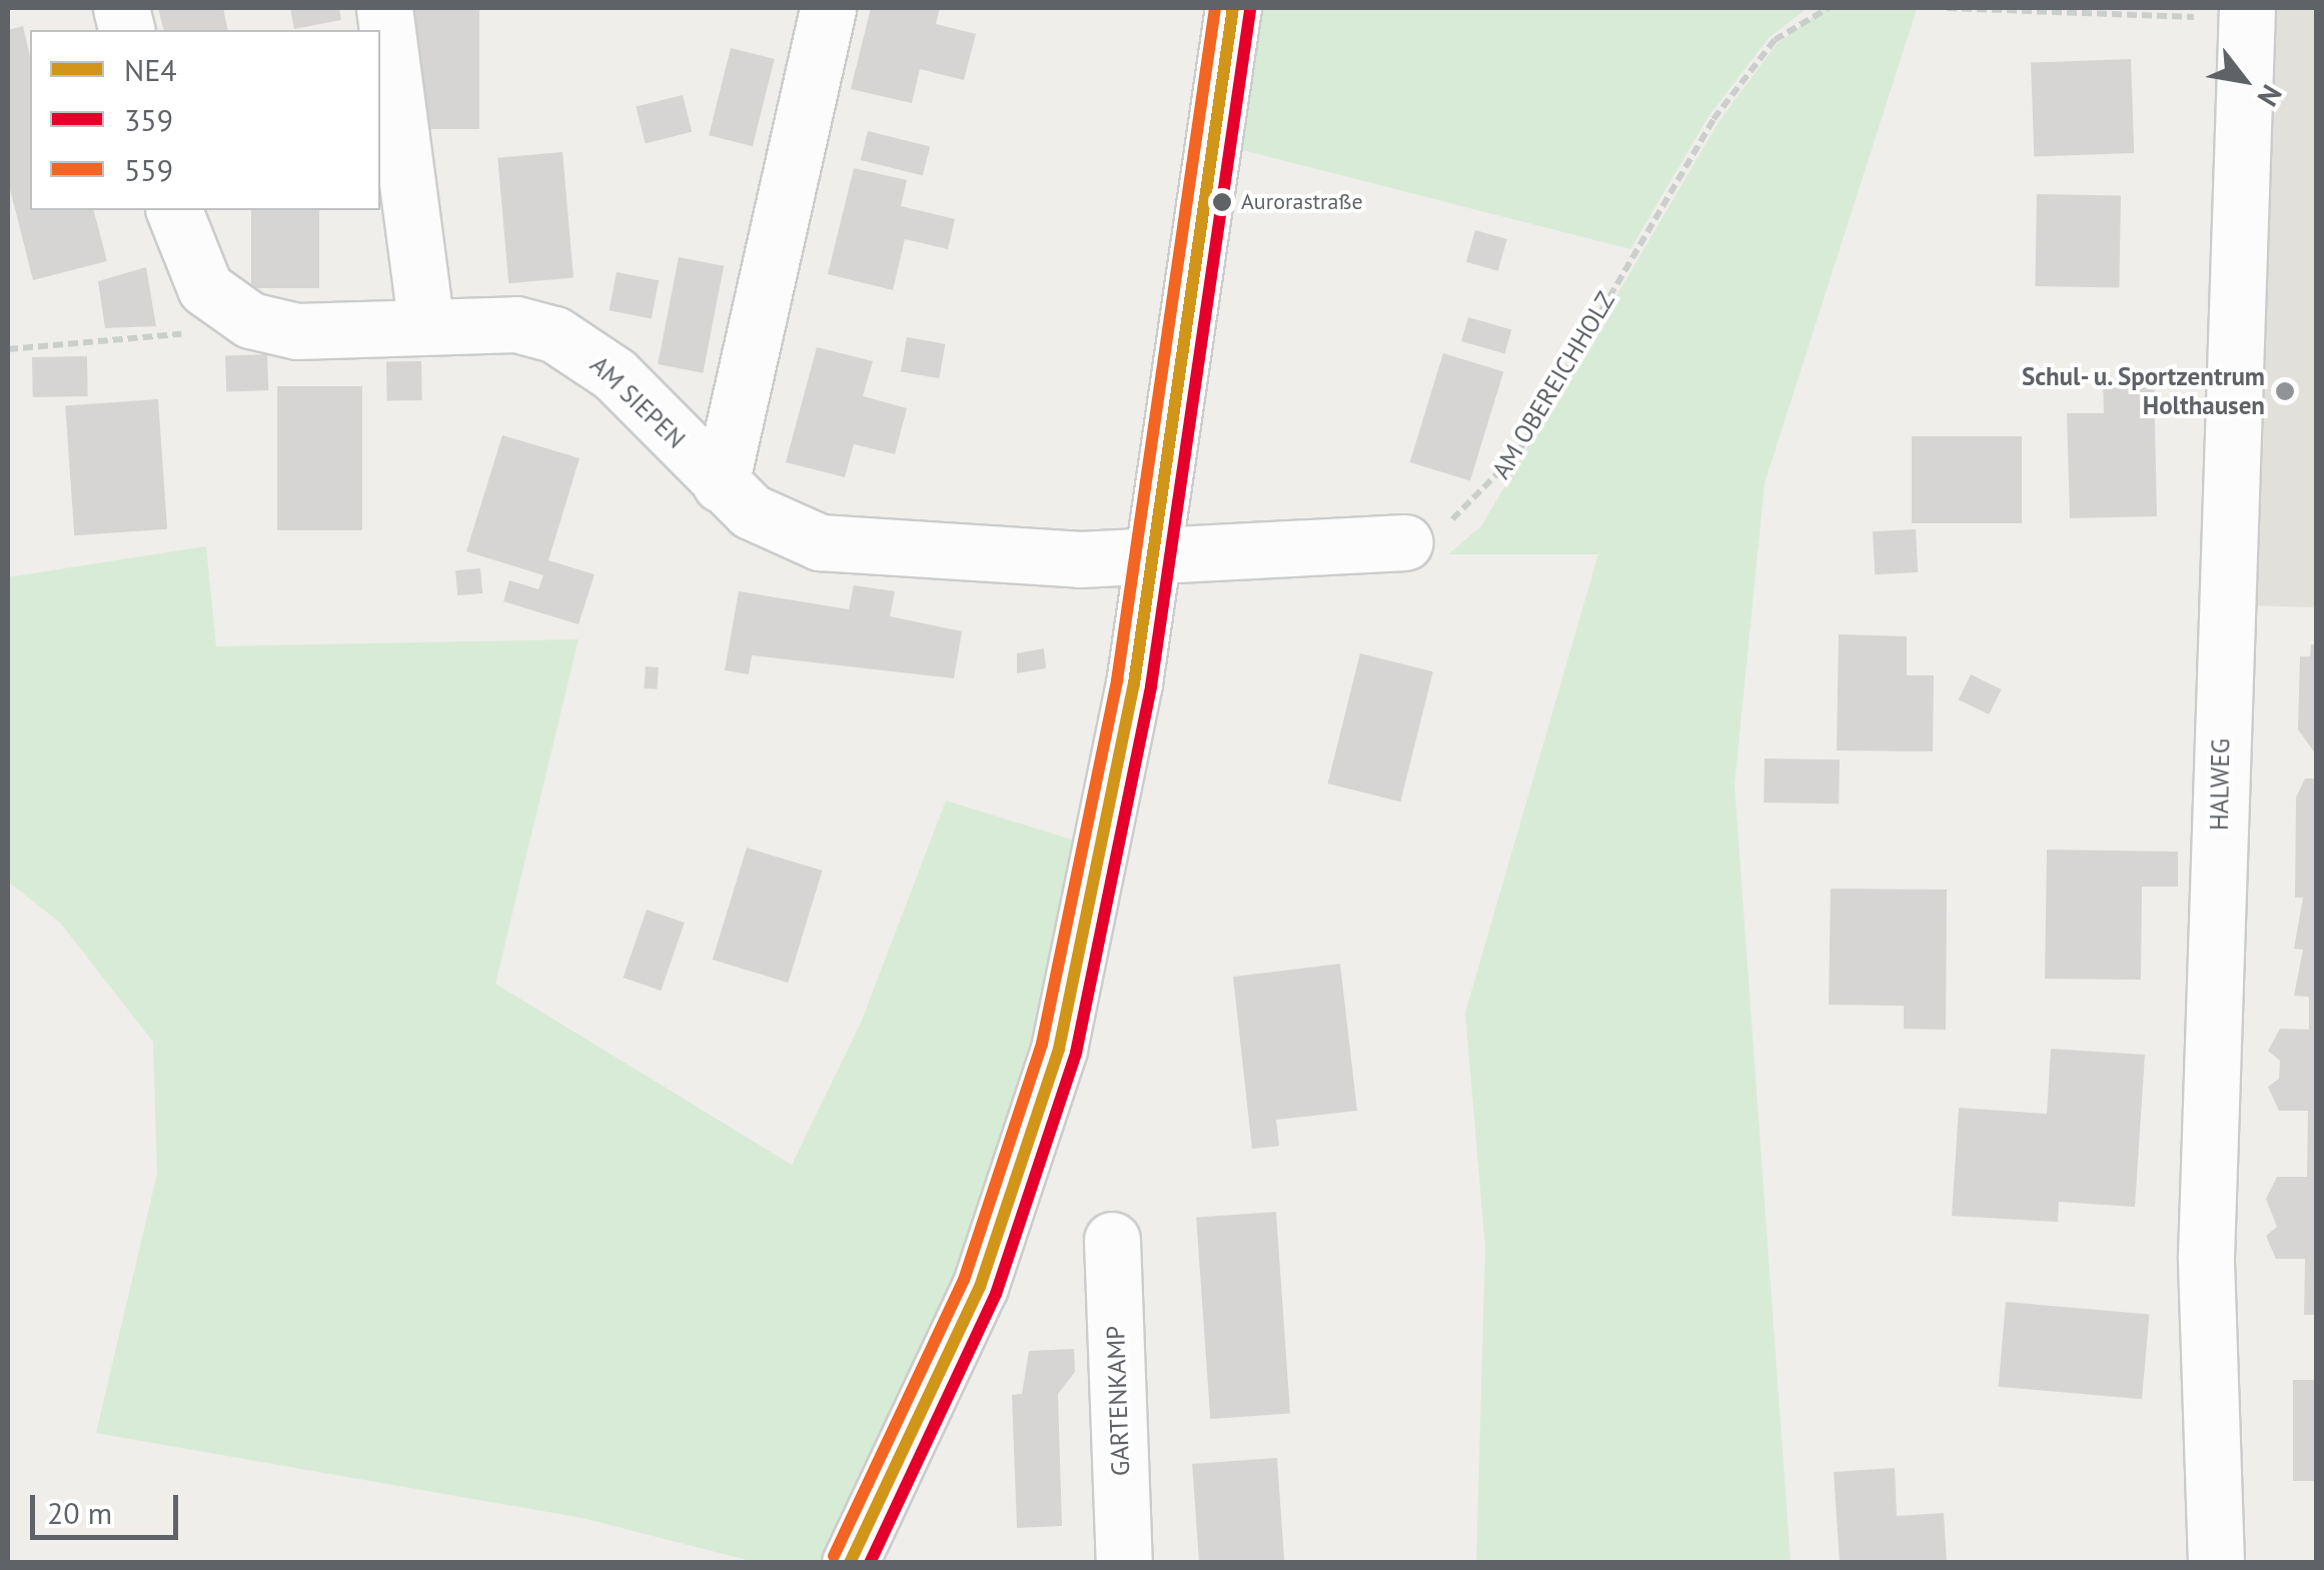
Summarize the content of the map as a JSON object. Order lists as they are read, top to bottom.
{
  "streets": {
    "street": ["AM SIEPEN", "HALWEG", "GARTENKAMP"],
    "path": ["AM OBEREICHHOLZ"]
  },
  "places": ["Aurorastraße", "Schul- u. Sportzentrum Holthausen"],
  "lines": ["transit line NE4", "transit line 559", "transit line 359"],
  "legend": ["NE4", "359", "559"],
  "scale_bar": "20 m",
  "north": "bottom right"
}
